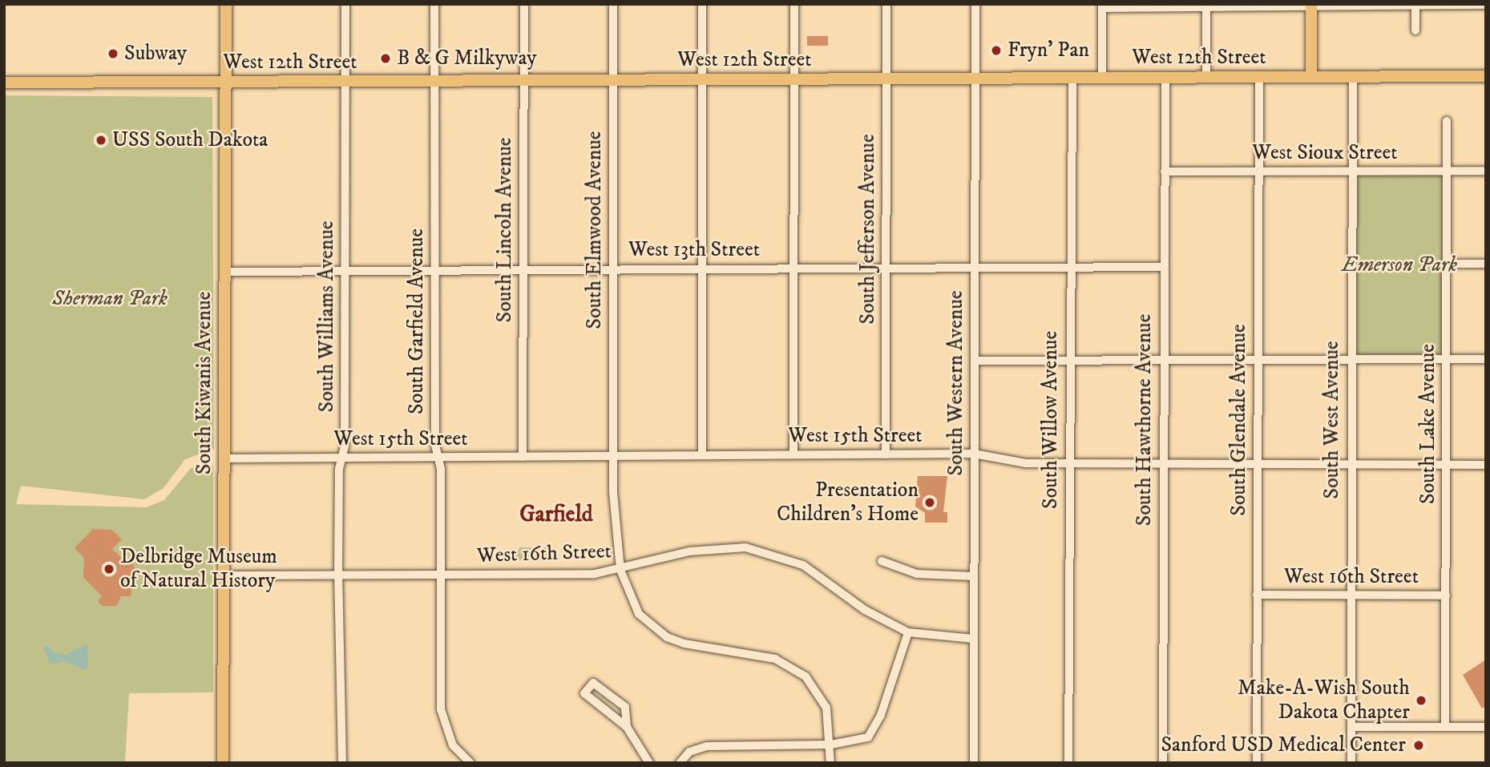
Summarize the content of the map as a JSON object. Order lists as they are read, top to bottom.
{
  "streets": {
    "main road": ["West 12th Street", "South Kiwanis Avenue"],
    "street": [
      "West Sioux Street",
      "South Jefferson Avenue",
      "South Lincoln Avenue",
      "South Elmwood Avenue",
      "West 13th Street",
      "South Williams Avenue",
      "South Garfield Avenue",
      "South Western Avenue",
      "South Willow Avenue",
      "South Hawthorne Avenue",
      "South Glendale Avenue",
      "South West Avenue",
      "South Lake Avenue",
      "West 15th Street",
      "West 16th Street"
    ]
  },
  "crossings": [
    ["West 12th Street", "South Jefferson Avenue"],
    ["West 12th Street", "South Lincoln Avenue"],
    ["West 12th Street", "South Elmwood Avenue"],
    ["West 12th Street", "South Williams Avenue"],
    ["West 12th Street", "South Garfield Avenue"],
    ["West 12th Street", "South Kiwanis Avenue"],
    ["West 12th Street", "South Western Avenue"],
    ["West 12th Street", "South Willow Avenue"],
    ["West 12th Street", "South Hawthorne Avenue"],
    ["West 12th Street", "South Glendale Avenue"],
    ["West 12th Street", "South West Avenue"],
    ["West Sioux Street", "South Hawthorne Avenue"],
    ["West Sioux Street", "South Glendale Avenue"],
    ["West Sioux Street", "South West Avenue"],
    ["West Sioux Street", "South Lake Avenue"],
    ["South Jefferson Avenue", "West 13th Street"],
    ["South Jefferson Avenue", "West 15th Street"],
    ["South Lincoln Avenue", "West 13th Street"],
    ["South Lincoln Avenue", "West 15th Street"],
    ["South Elmwood Avenue", "West 13th Street"],
    ["South Elmwood Avenue", "West 15th Street"],
    ["South Elmwood Avenue", "West 16th Street"],
    ["West 13th Street", "South Williams Avenue"],
    ["West 13th Street", "South Garfield Avenue"],
    ["West 13th Street", "South Kiwanis Avenue"],
    ["West 13th Street", "South Western Avenue"],
    ["West 13th Street", "South Willow Avenue"],
    ["West 13th Street", "South Hawthorne Avenue"],
    ["South Williams Avenue", "West 15th Street"],
    ["South Williams Avenue", "West 16th Street"],
    ["South Garfield Avenue", "West 15th Street"],
    ["South Garfield Avenue", "West 16th Street"],
    ["South Kiwanis Avenue", "West 15th Street"],
    ["South Kiwanis Avenue", "West 16th Street"],
    ["South Western Avenue", "West 15th Street"],
    ["South Western Avenue", "West 16th Street"],
    ["South Willow Avenue", "West 15th Street"],
    ["South Hawthorne Avenue", "West 15th Street"],
    ["South Glendale Avenue", "West 15th Street"],
    ["South Glendale Avenue", "West 16th Street"],
    ["South West Avenue", "West 15th Street"],
    ["South West Avenue", "West 16th Street"],
    ["South Lake Avenue", "West 15th Street"],
    ["South Lake Avenue", "West 16th Street"]
  ],
  "districts": ["Garfield"],
  "parks": ["Emerson Park", "Sherman Park"],
  "places": [
    "Fryn' Pan",
    "Subway",
    "B & G Milkyway",
    "USS South Dakota",
    "Presentation Children's Home",
    "Delbridge Museum of Natural History",
    "Make-A-Wish South Dakota Chapter",
    "Sanford USD Medical Center"
  ]
}
